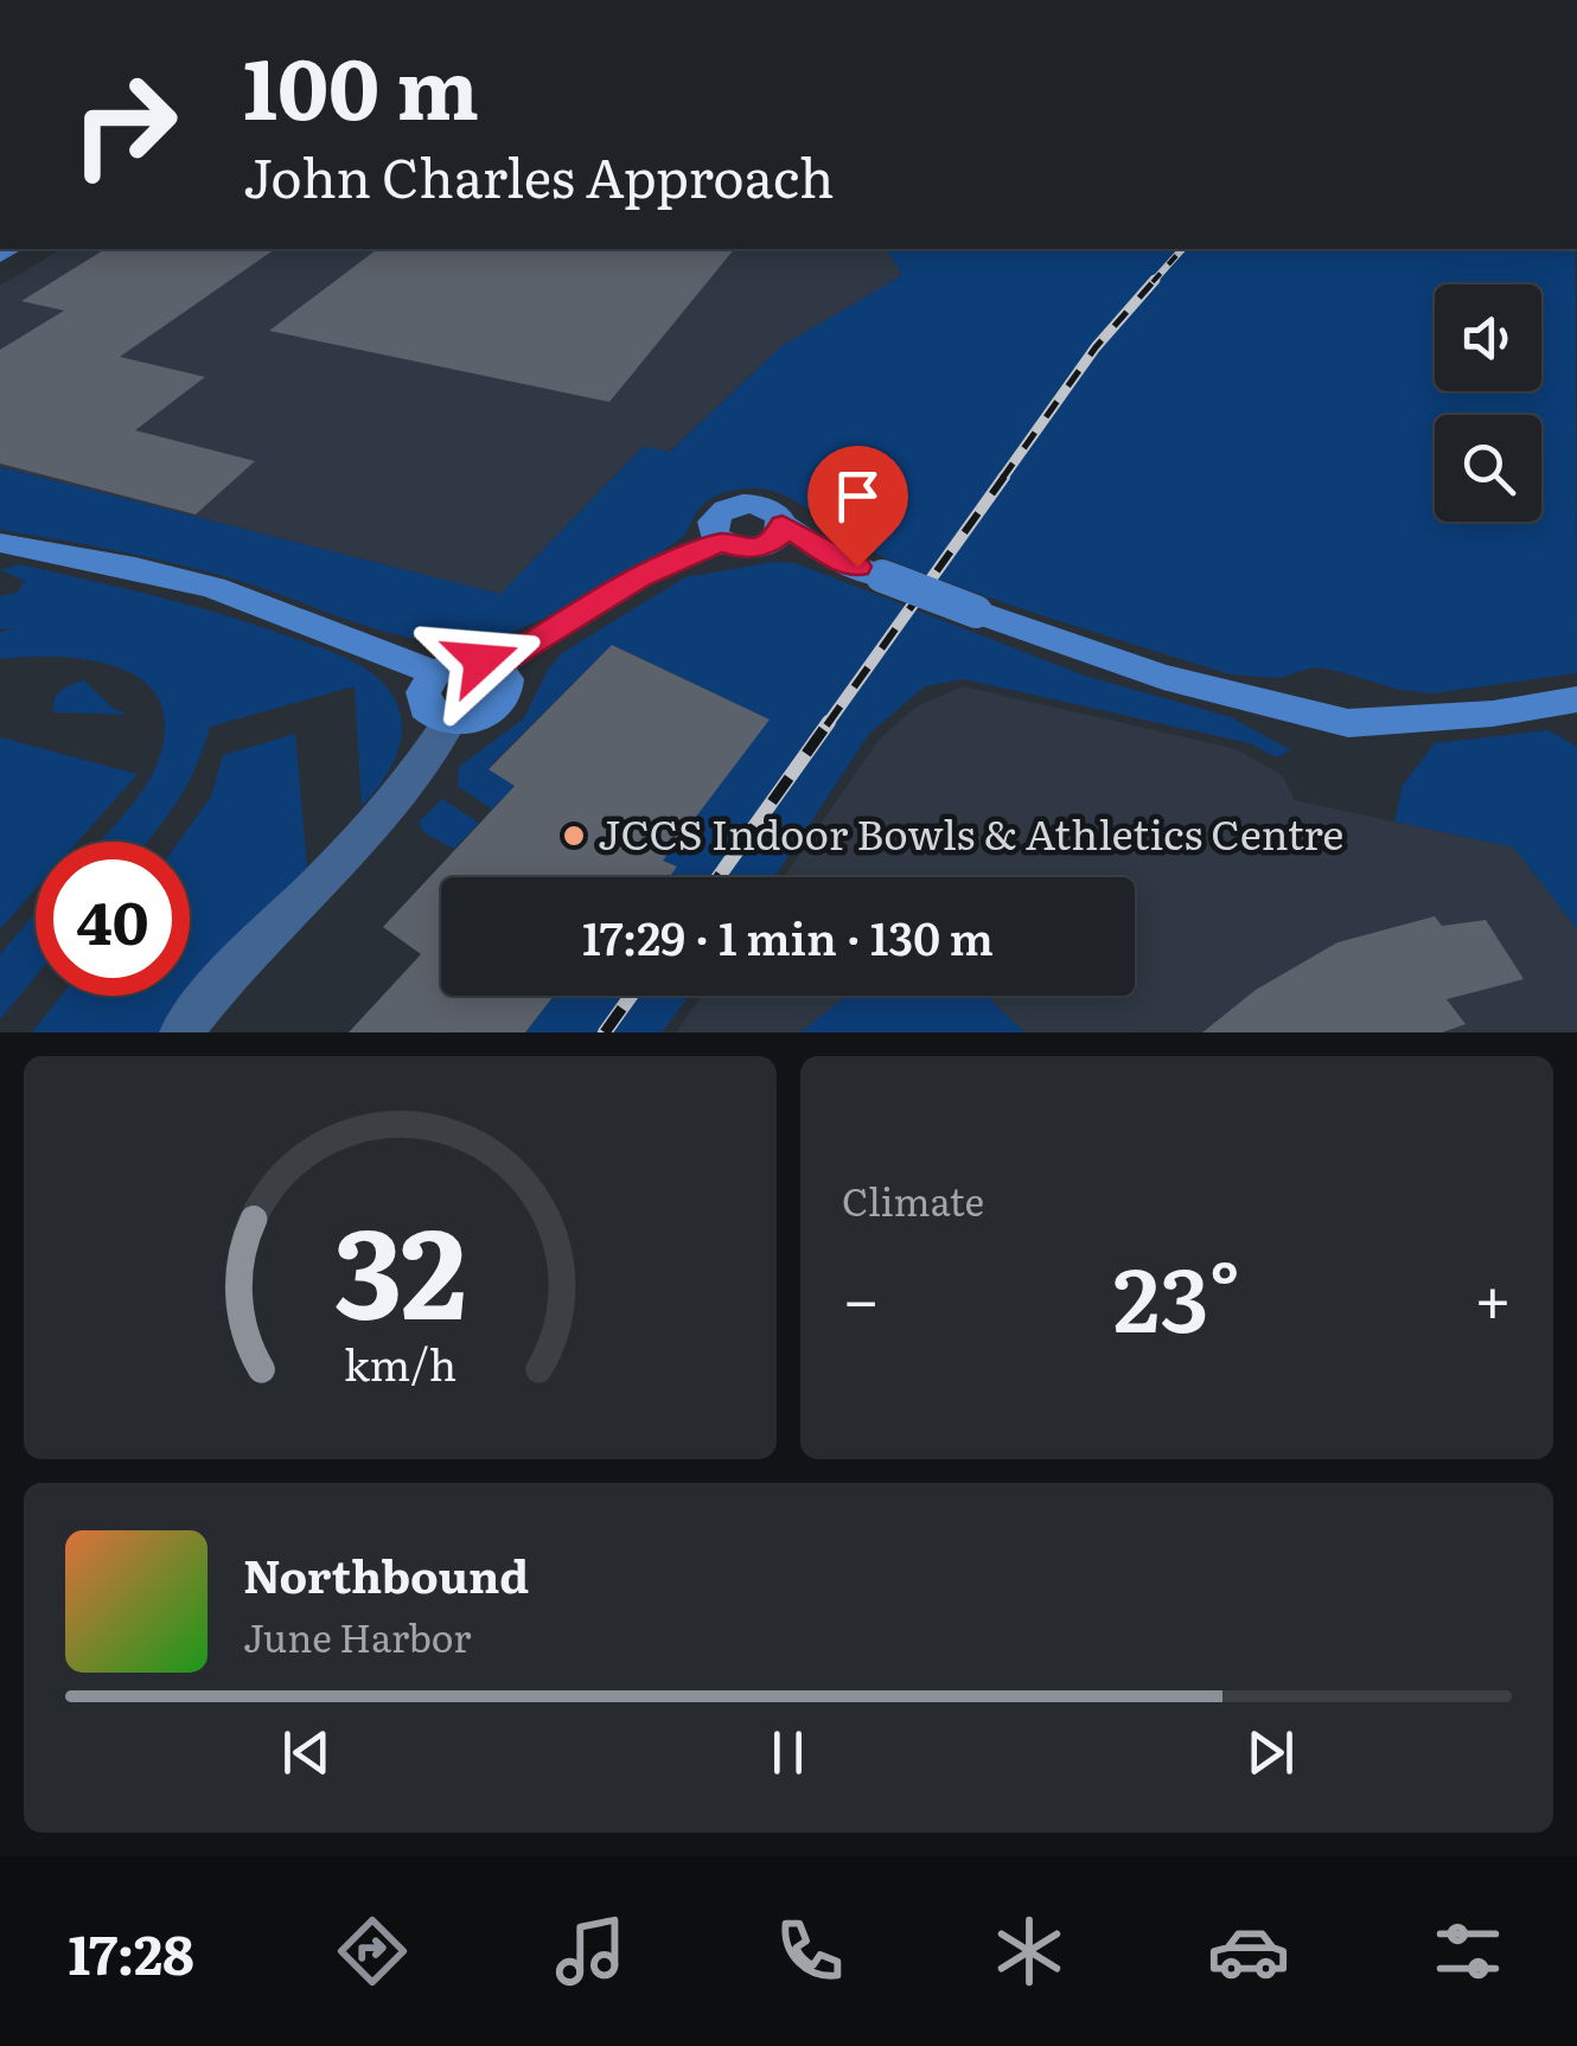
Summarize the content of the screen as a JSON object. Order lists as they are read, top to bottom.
{
  "places": ["JCCS Indoor Bowls & Athletics Centre"],
  "page": {
    "turn": ["100 m", "John Charles Approach"],
    "limit": "40",
    "trip": "17:29 · 1 min · 130 m",
    "tile": "Climate",
    "heat": ["−", "23°", "+"],
    "song": ["Northbound", "June Harbor"],
    "tabs": "17:28",
    "gauge": ["32", "km/h"]
  }
}
